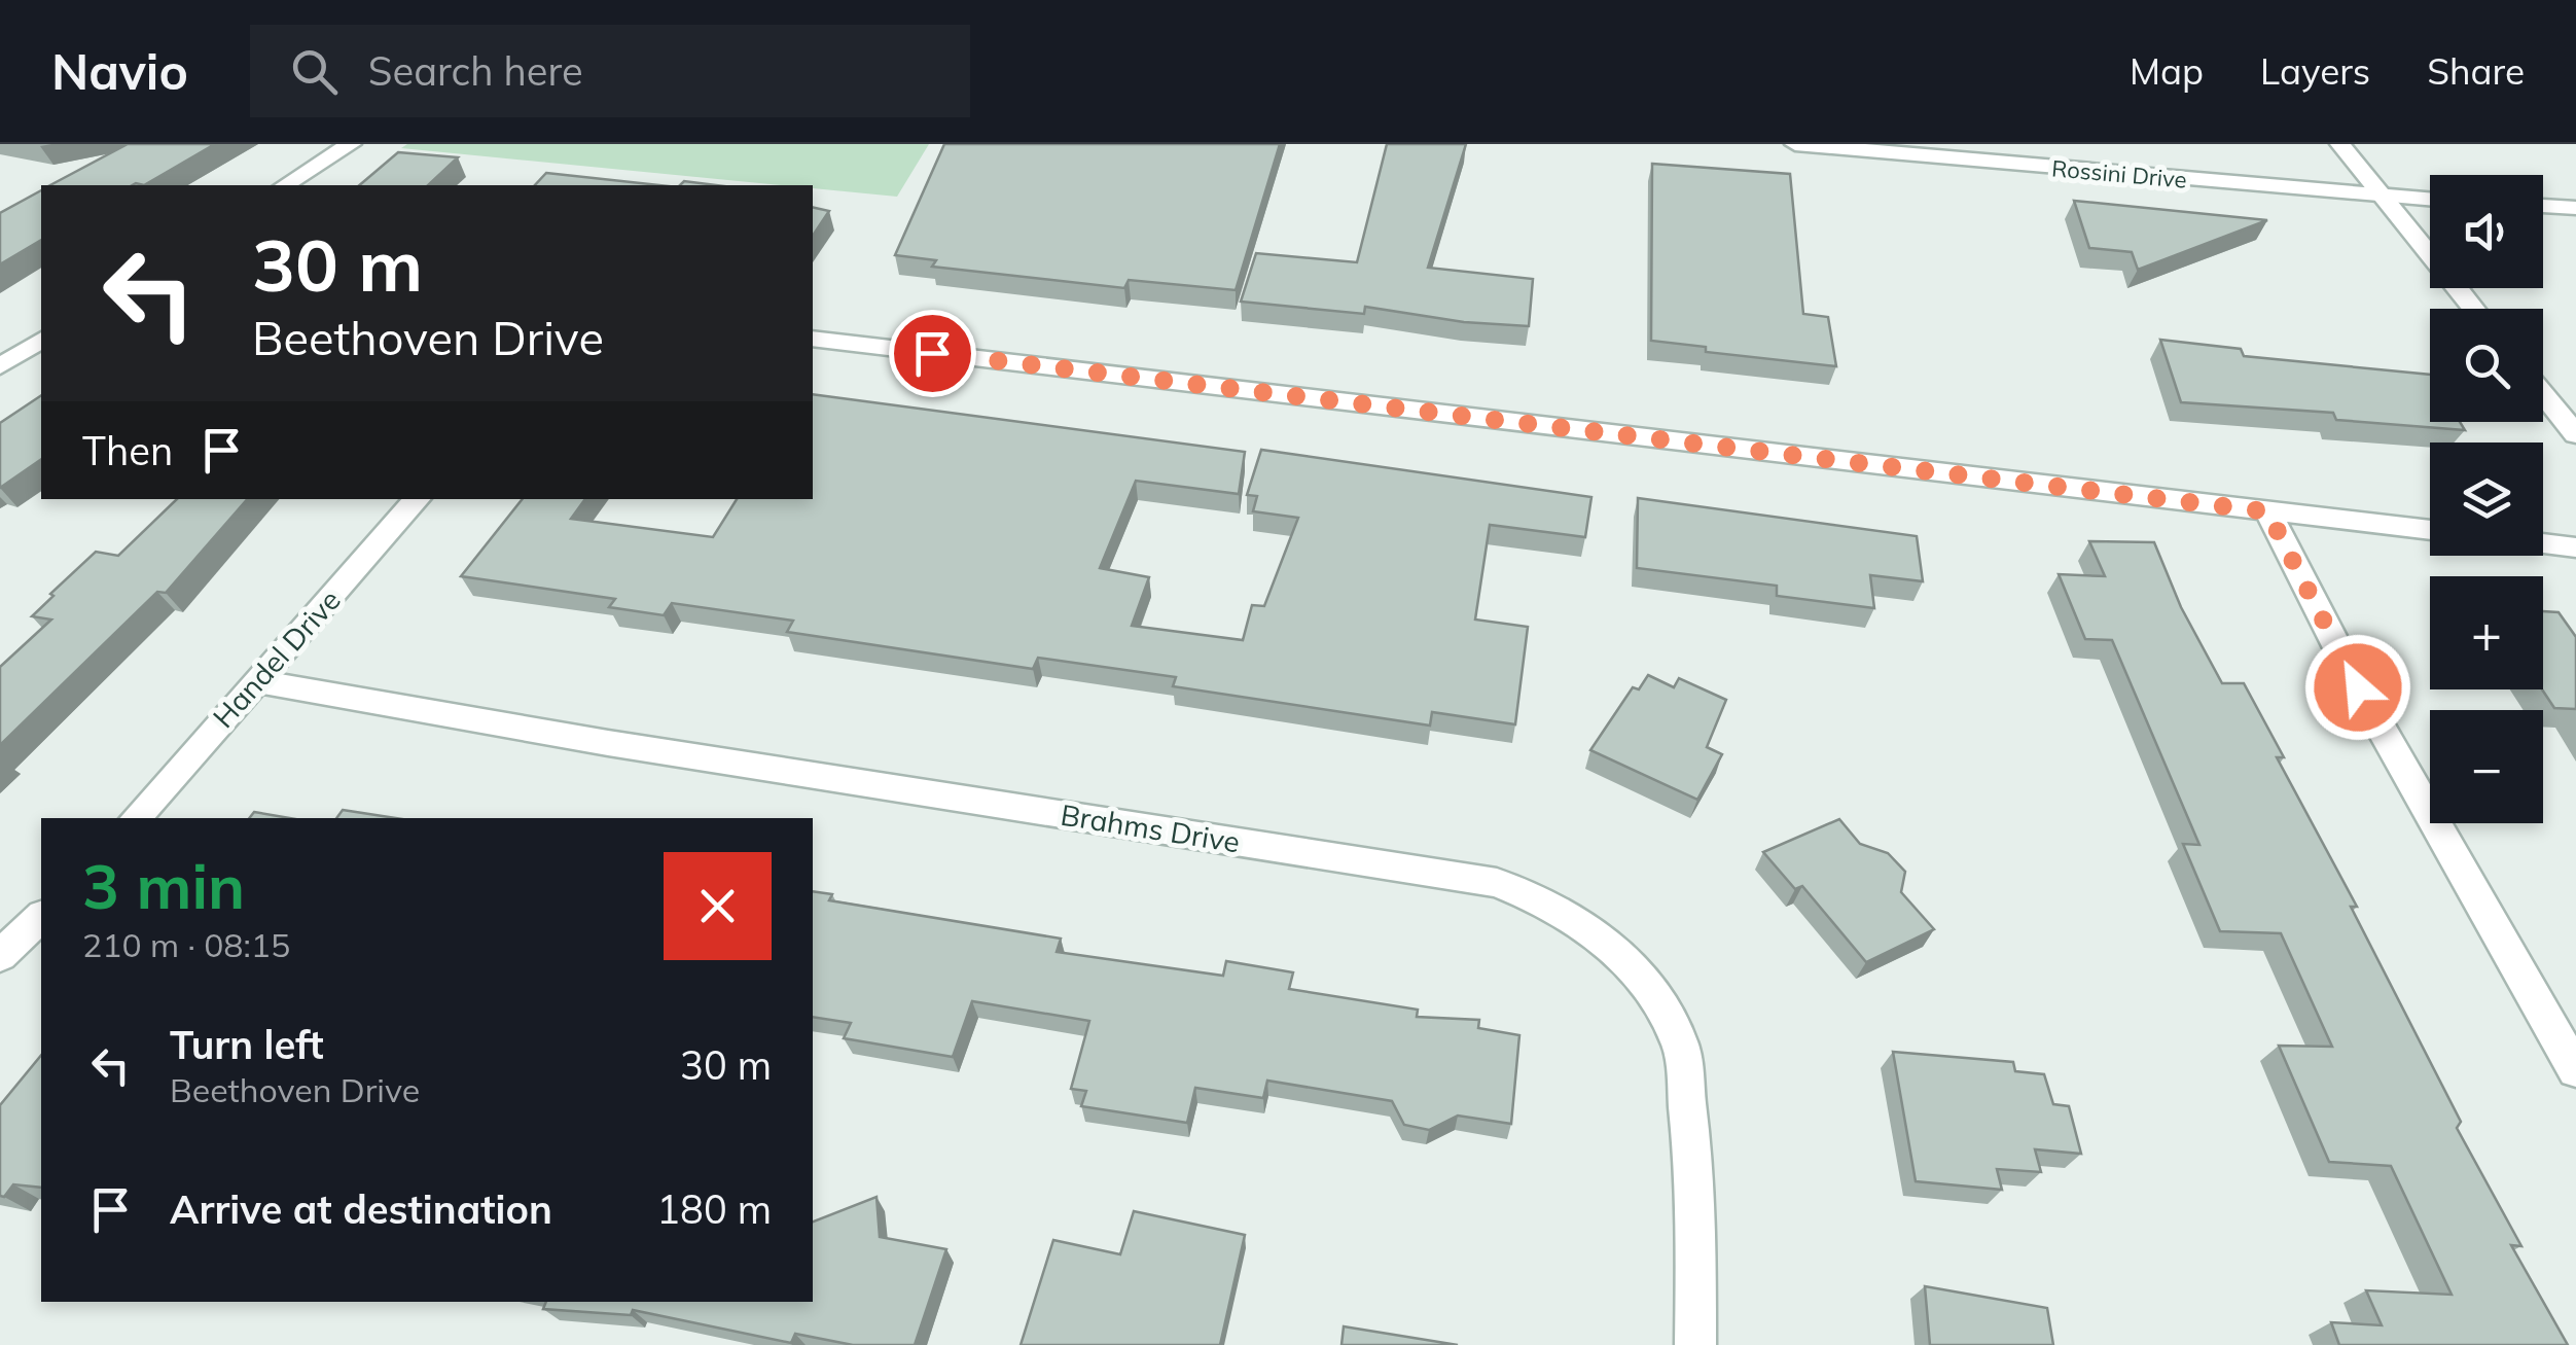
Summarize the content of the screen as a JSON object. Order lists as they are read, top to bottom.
{
  "streets": {
    "street": ["Rossini Drive", "Handel Drive", "Brahms Drive"]
  },
  "crossings": [
    ["Handel Drive", "Brahms Drive"]
  ],
  "page": {
    "header": "Navio",
    "search": "Search here",
    "nav": ["Map", "Layers", "Share"],
    "map_buttons": ["+", "−"],
    "turn": ["30 m", "Beethoven Drive"],
    "then": "Then",
    "heading": ["3 min", "210 m · 08:15"],
    "list": [
      {
        "name": "Turn left",
        "note": "Beethoven Drive",
        "value": "30 m"
      },
      {
        "name": "Arrive at destination",
        "value": "180 m"
      }
    ]
  }
}
